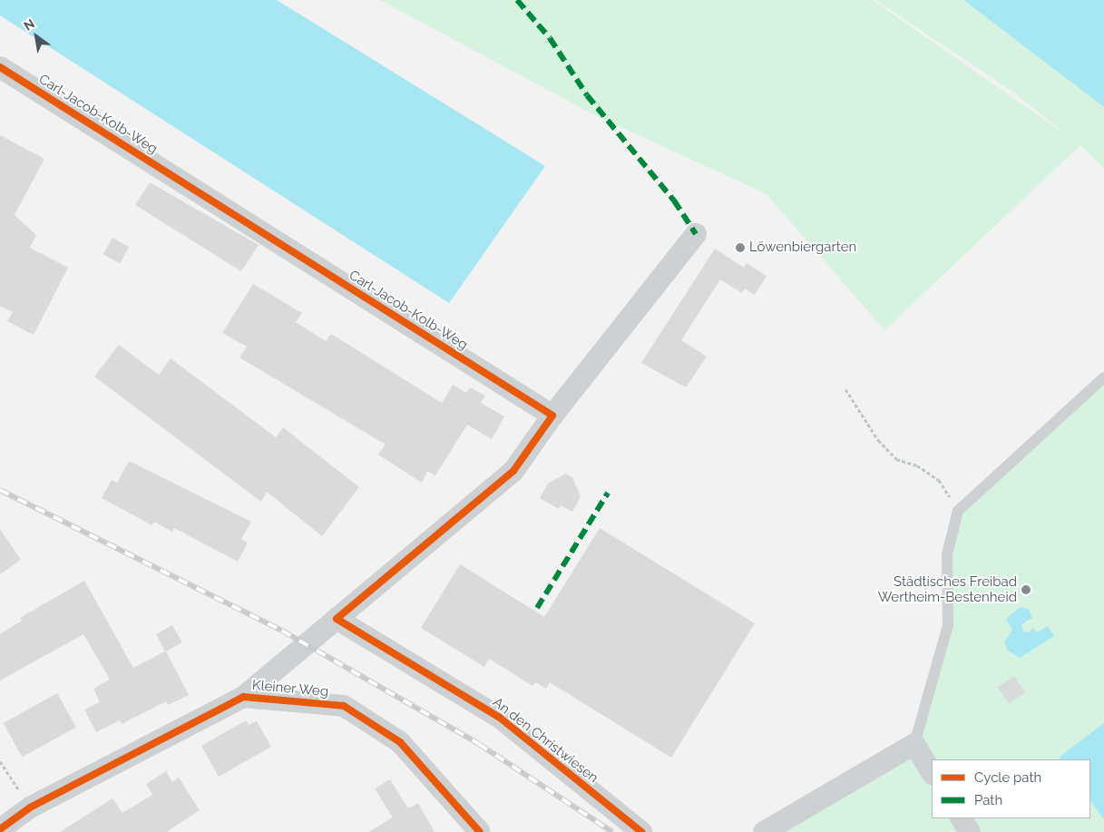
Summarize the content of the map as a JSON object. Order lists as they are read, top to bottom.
{
  "streets": {
    "street": ["Carl-Jacob-Kolb-Weg", "Kleiner Weg", "An den Christwiesen"]
  },
  "places": ["Löwenbiergarten", "Städtisches Freibad Wertheim-Bestenheid"],
  "legend": ["Cycle path", "Path"],
  "north": "top left"
}
